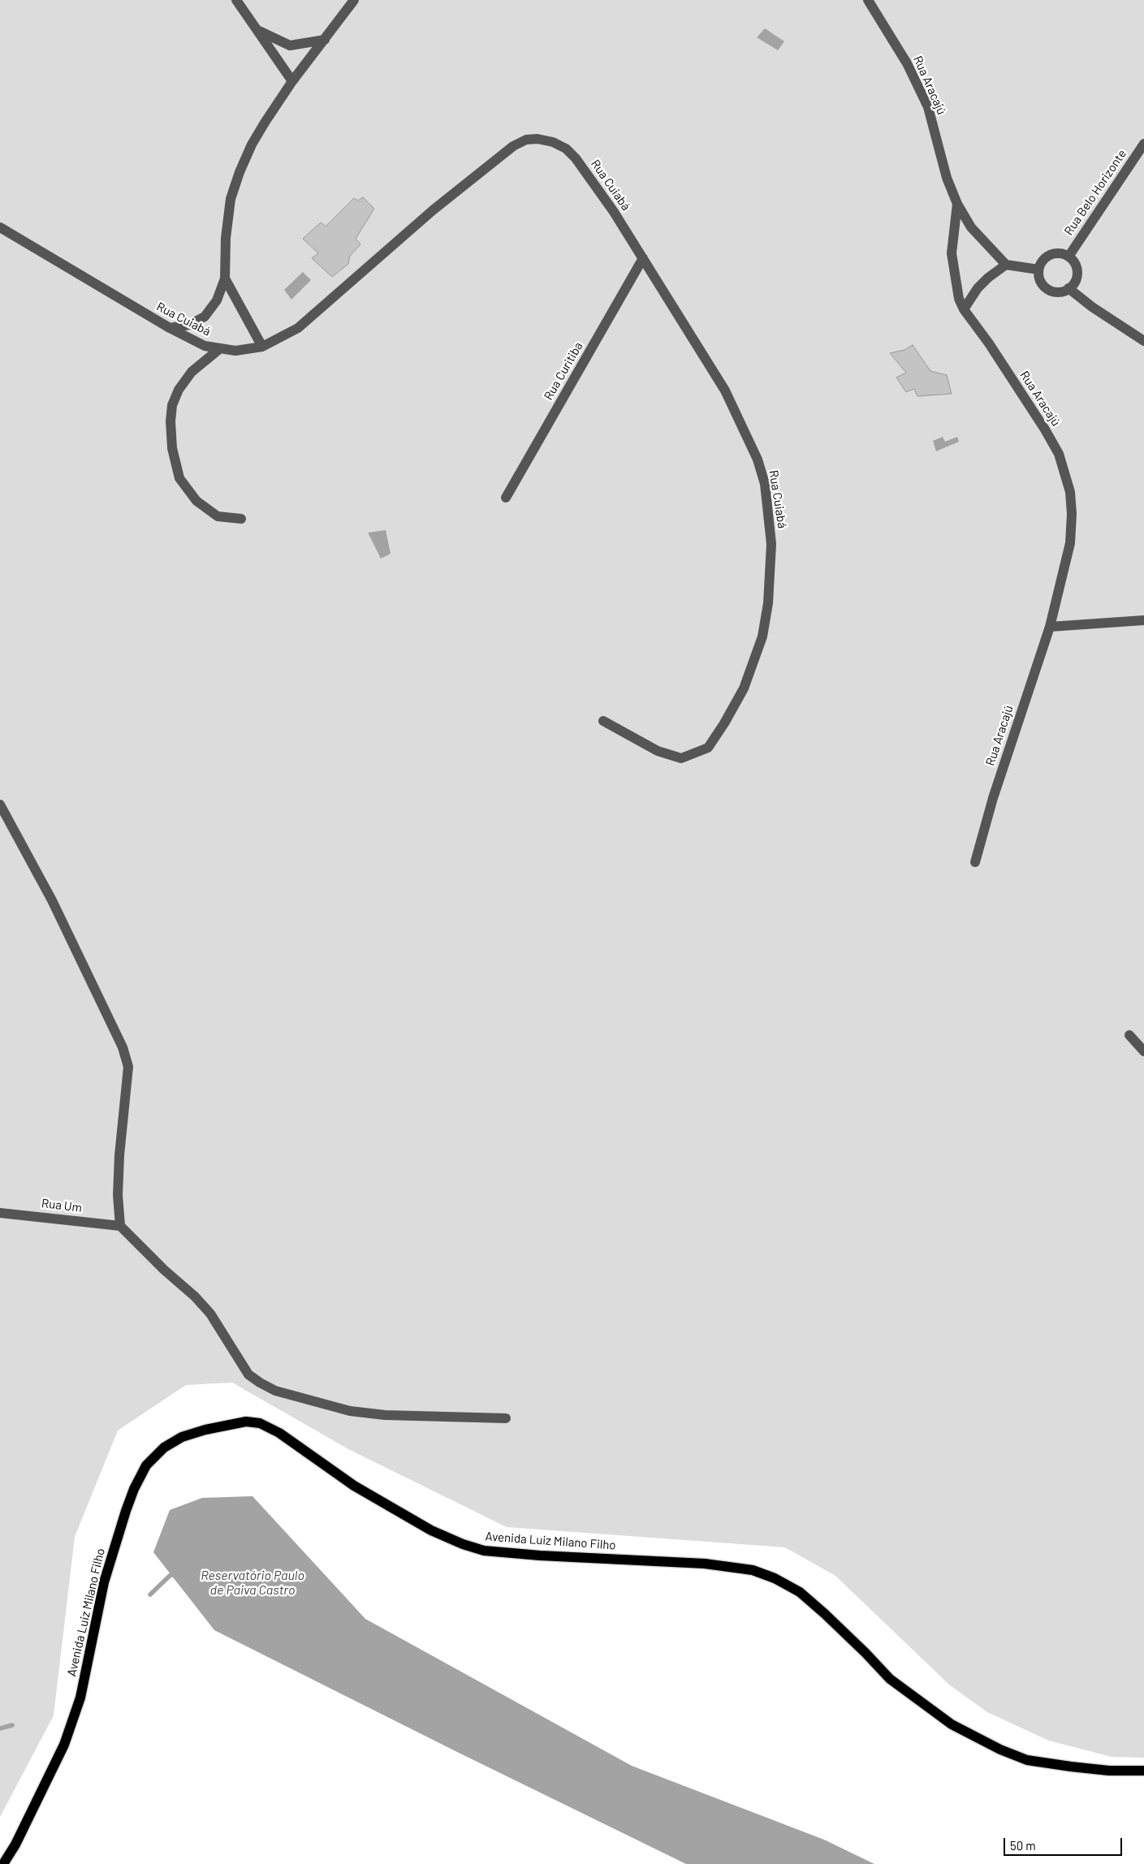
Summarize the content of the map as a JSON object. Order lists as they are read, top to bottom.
{
  "streets": {
    "main road": ["Avenida Luiz Milano Filho"],
    "street": [
      "Rua Aracajú",
      "Rua Cuiabá",
      "Rua Belo Horizonte",
      "Rua Curitiba",
      "Rua Um"
    ]
  },
  "crossings": [
    ["Rua Cuiabá", "Rua Curitiba"]
  ],
  "water": ["Reservatório Paulo de Paiva Castro"],
  "scale_bar": "50 m"
}
